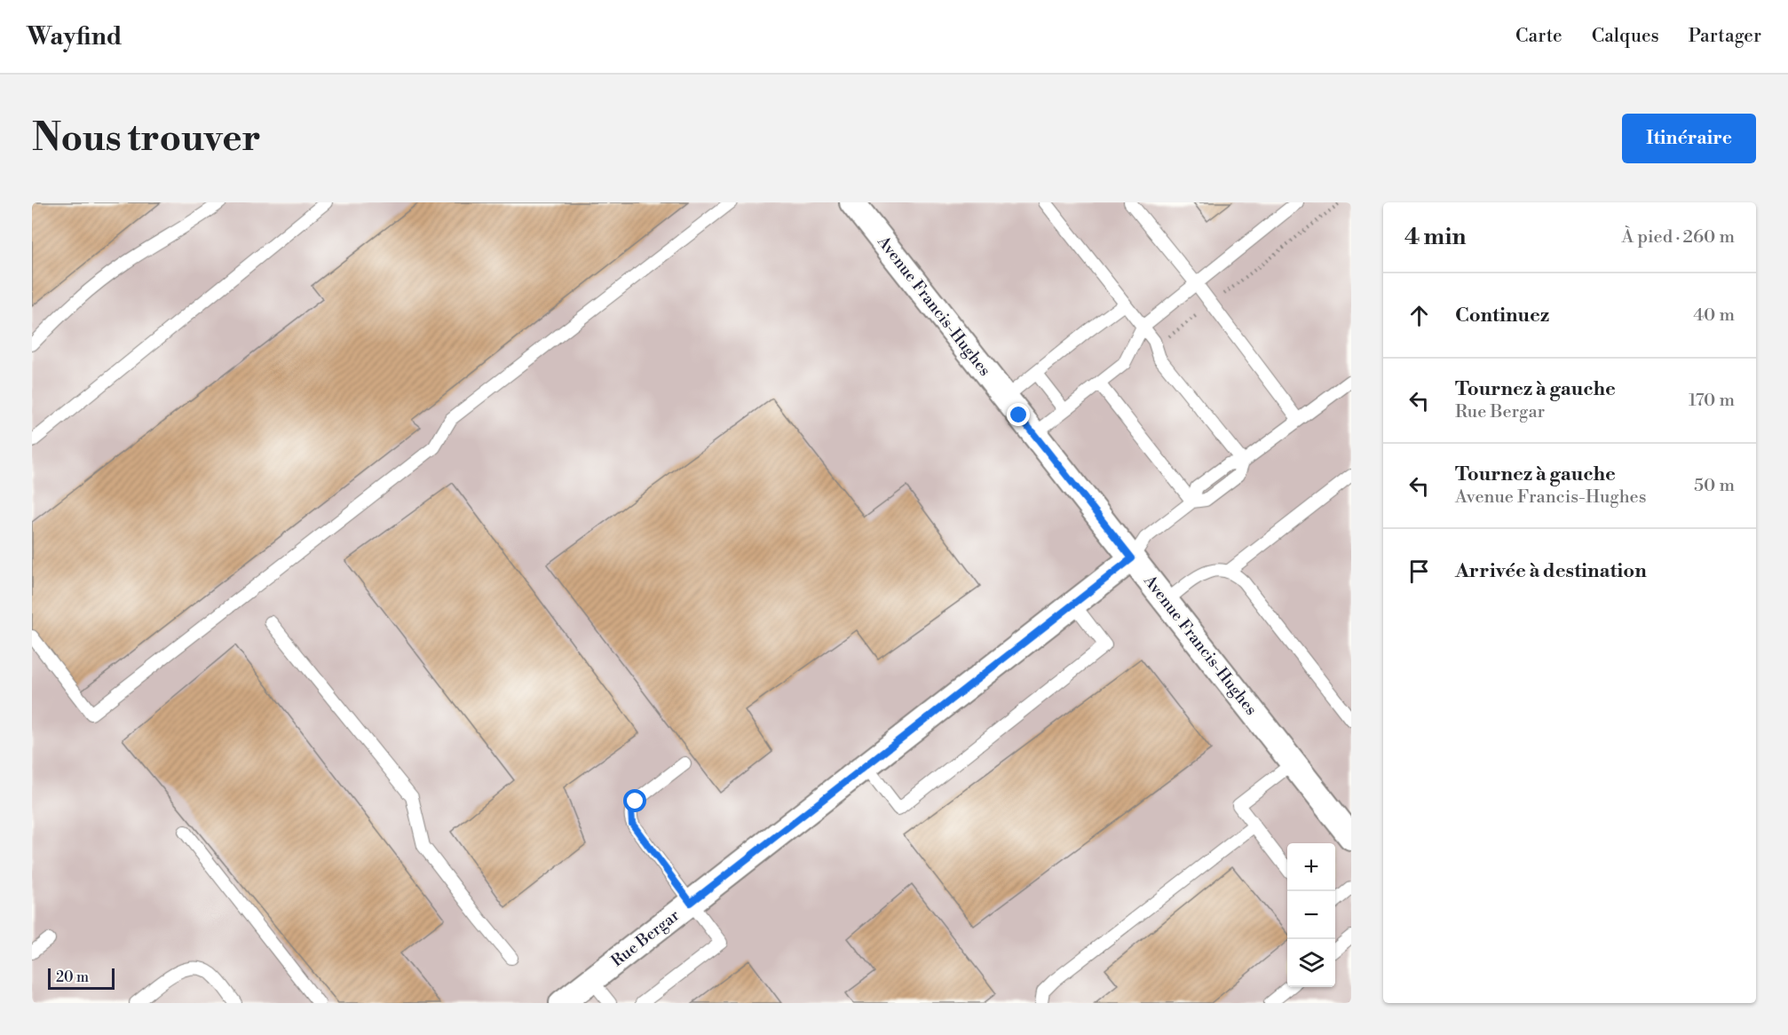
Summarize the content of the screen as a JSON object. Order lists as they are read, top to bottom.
{
  "streets": {
    "street": ["Avenue Francis-Hughes", "Rue Bergar"]
  },
  "crossings": [
    ["Avenue Francis-Hughes", "Rue Bergar"]
  ],
  "scale_bar": "20 m",
  "page": {
    "header": "Wayfind",
    "nav": ["Carte", "Calques", "Partager"],
    "buttons": "Itinéraire",
    "title": "Nous trouver",
    "heading": ["4 min", "À pied · 260 m"],
    "list": [
      ["Continuez", "40 m"],
      ["Tournez à gauche", "Rue Bergar", "170 m"],
      ["Tournez à gauche", "Avenue Francis-Hughes", "50 m"],
      "Arrivée à destination"
    ],
    "map_buttons": ["+", "−"],
    "scale": "20 m"
  }
}
